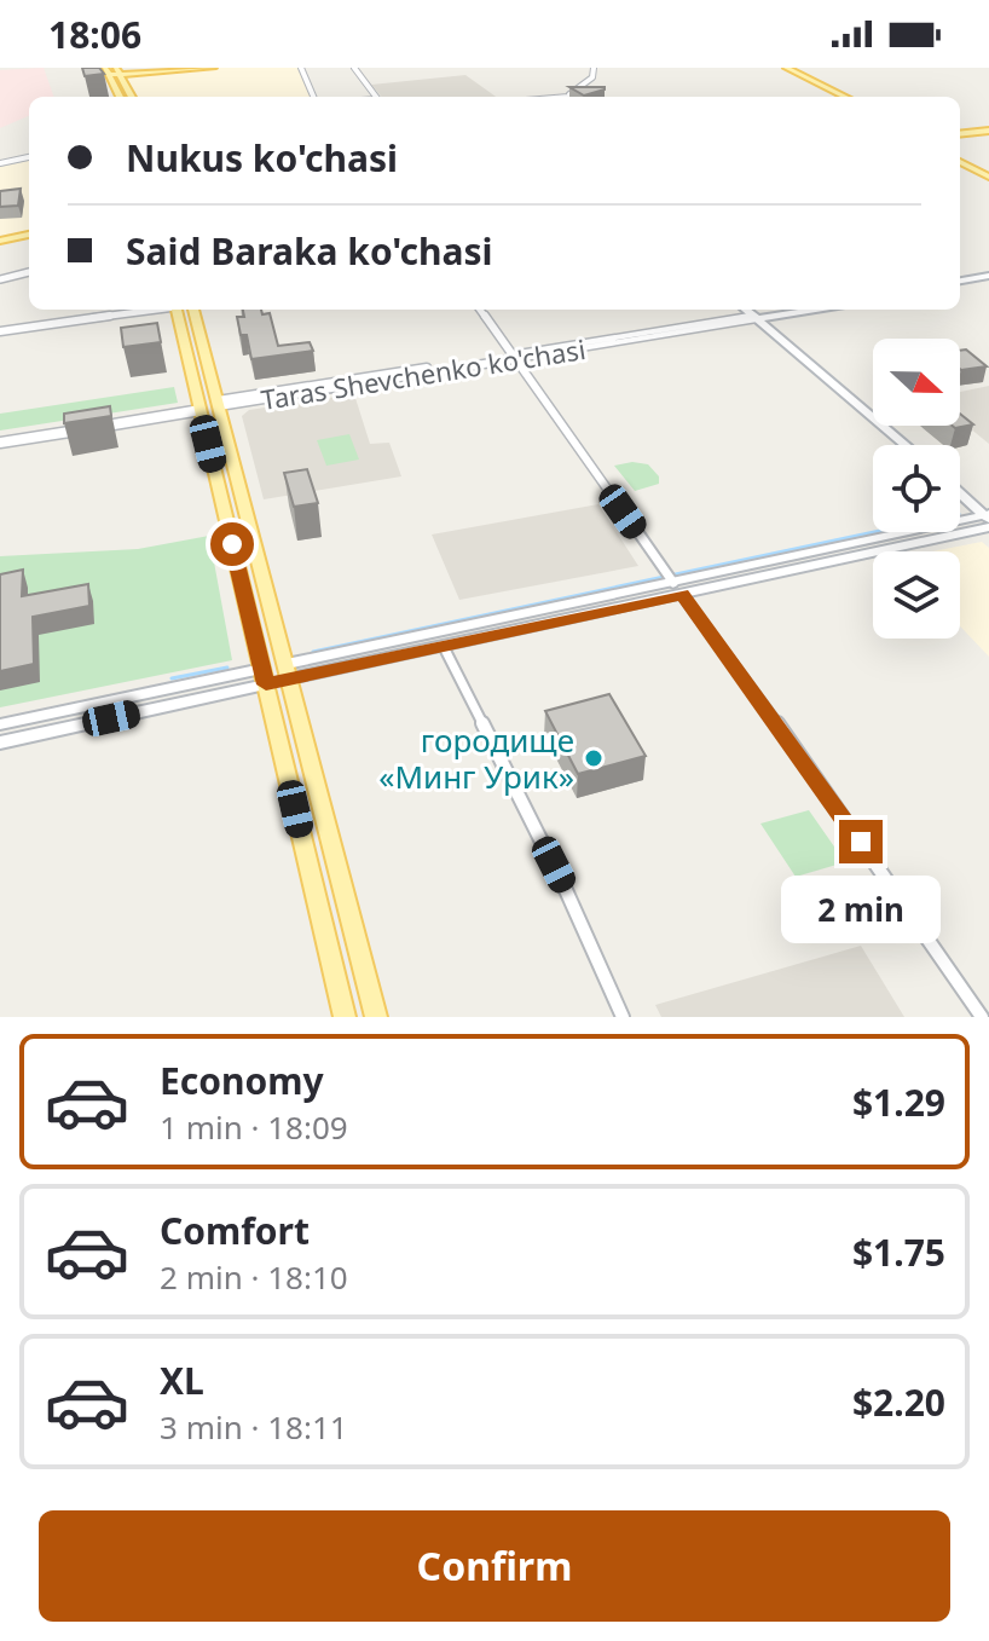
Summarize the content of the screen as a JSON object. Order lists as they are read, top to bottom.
{
  "streets": {
    "main road": ["Taras Shevchenko ko'chasi"]
  },
  "places": ["городище «Минг Урик»"],
  "north": "right",
  "page": {
    "status": "18:06",
    "banner": ["Nukus ko'chasi", "Said Baraka ko'chasi"],
    "bubble": "2 min",
    "list": [
      {
        "name": "Economy",
        "note": "1 min · 18:09",
        "value": "$1.29"
      },
      {
        "name": "Comfort",
        "note": "2 min · 18:10",
        "value": "$1.75"
      },
      {
        "name": "XL",
        "note": "3 min · 18:11",
        "value": "$2.20"
      }
    ],
    "buttons": "Confirm"
  }
}
